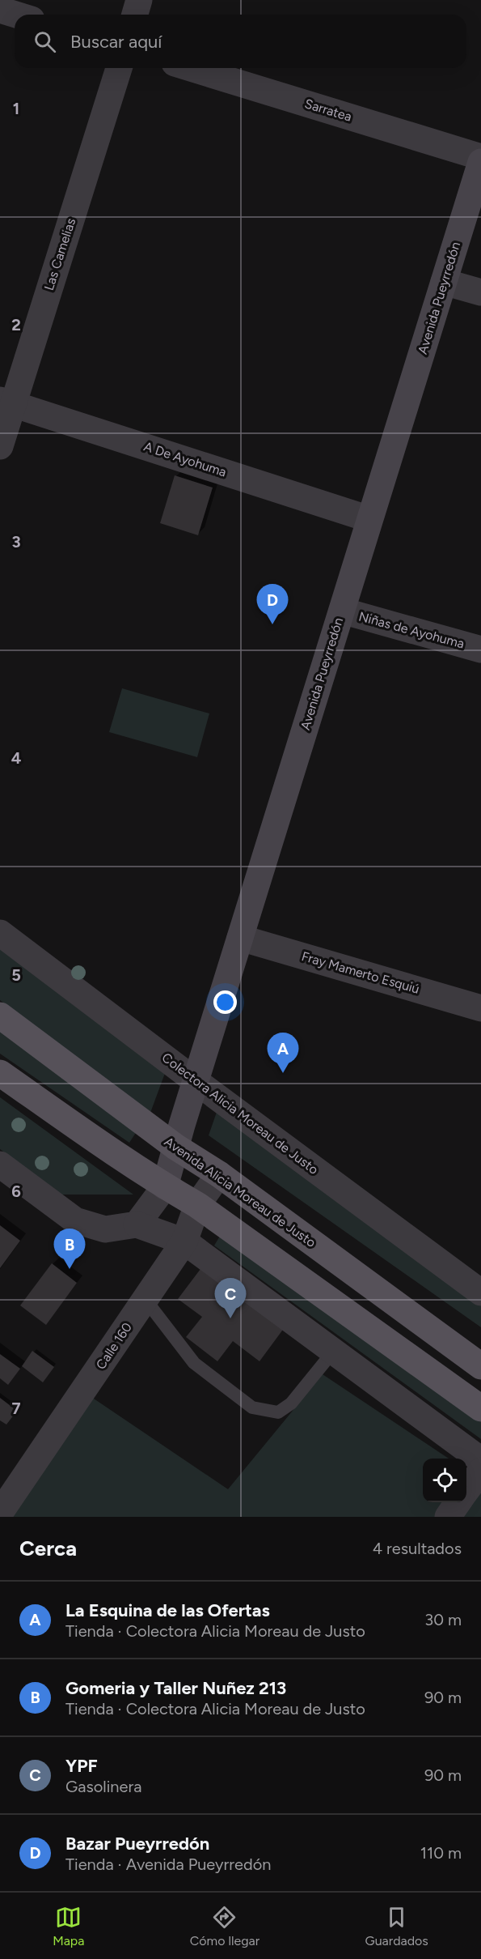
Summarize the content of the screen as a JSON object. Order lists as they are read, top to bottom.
{
  "streets": {
    "main road": ["Avenida Pueyrredón", "Avenida Alicia Moreau de Justo"],
    "street": [
      "Sarratea",
      "Las Camelias",
      "A De Ayohuma",
      "Niñas de Ayohuma",
      "Fray Mamerto Esquiú",
      "Colectora Alicia Moreau de Justo",
      "Calle 160"
    ]
  },
  "crossings": [
    ["Las Camelias", "A De Ayohuma"],
    ["Avenida Pueyrredón", "A De Ayohuma"],
    ["Avenida Pueyrredón", "Niñas de Ayohuma"],
    ["Avenida Pueyrredón", "Fray Mamerto Esquiú"],
    ["Avenida Pueyrredón", "Colectora Alicia Moreau de Justo"],
    ["Avenida Pueyrredón", "Avenida Alicia Moreau de Justo"],
    ["Avenida Alicia Moreau de Justo", "Calle 160"]
  ],
  "page": {
    "search": "Buscar aquí",
    "pins": [
      "D",
      "A",
      "B",
      "C"
    ],
    "heading": ["Cerca", "4 resultados"],
    "list": [
      {
        "mark": "A",
        "name": "La Esquina de las Ofertas",
        "note": "Tienda · Colectora Alicia Moreau de Justo",
        "value": "30 m"
      },
      {
        "mark": "B",
        "name": "Gomeria y Taller Nuñez 213",
        "note": "Tienda · Colectora Alicia Moreau de Justo",
        "value": "90 m"
      },
      {
        "mark": "C",
        "name": "YPF",
        "note": "Gasolinera",
        "value": "90 m"
      },
      {
        "mark": "D",
        "name": "Bazar Pueyrredón",
        "note": "Tienda · Avenida Pueyrredón",
        "value": "110 m"
      }
    ],
    "nav": ["Mapa", "Cómo llegar", "Guardados"]
  },
  "grid": {
    "rows": [
      "1",
      "2",
      "3",
      "4",
      "5",
      "6",
      "7"
    ]
  }
}
